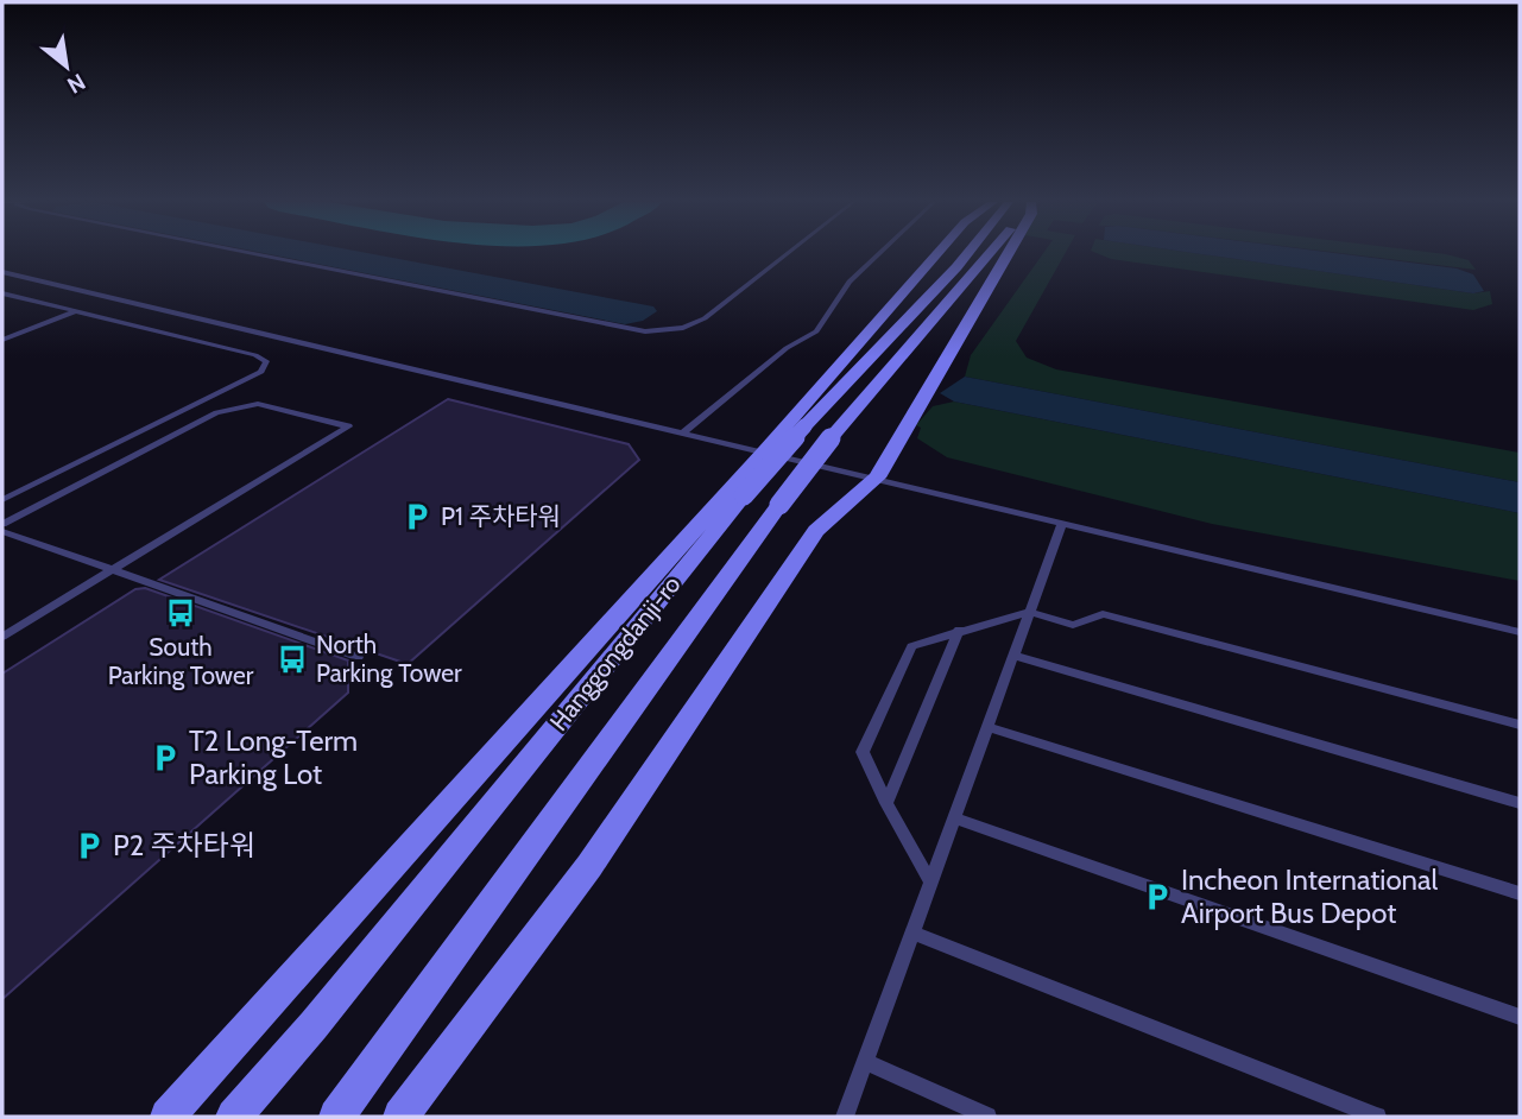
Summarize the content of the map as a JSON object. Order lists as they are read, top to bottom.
{
  "streets": {
    "street": ["Hanggongdanji-ro"]
  },
  "places": {
    "parking": [
      "P1 주차타워",
      "T2 Long-Term Parking Lot",
      "P2 주차타워",
      "Incheon International Airport Bus Depot"
    ],
    "bus stop": ["South Parking Tower", "North Parking Tower"]
  },
  "north": "bottom right"
}
